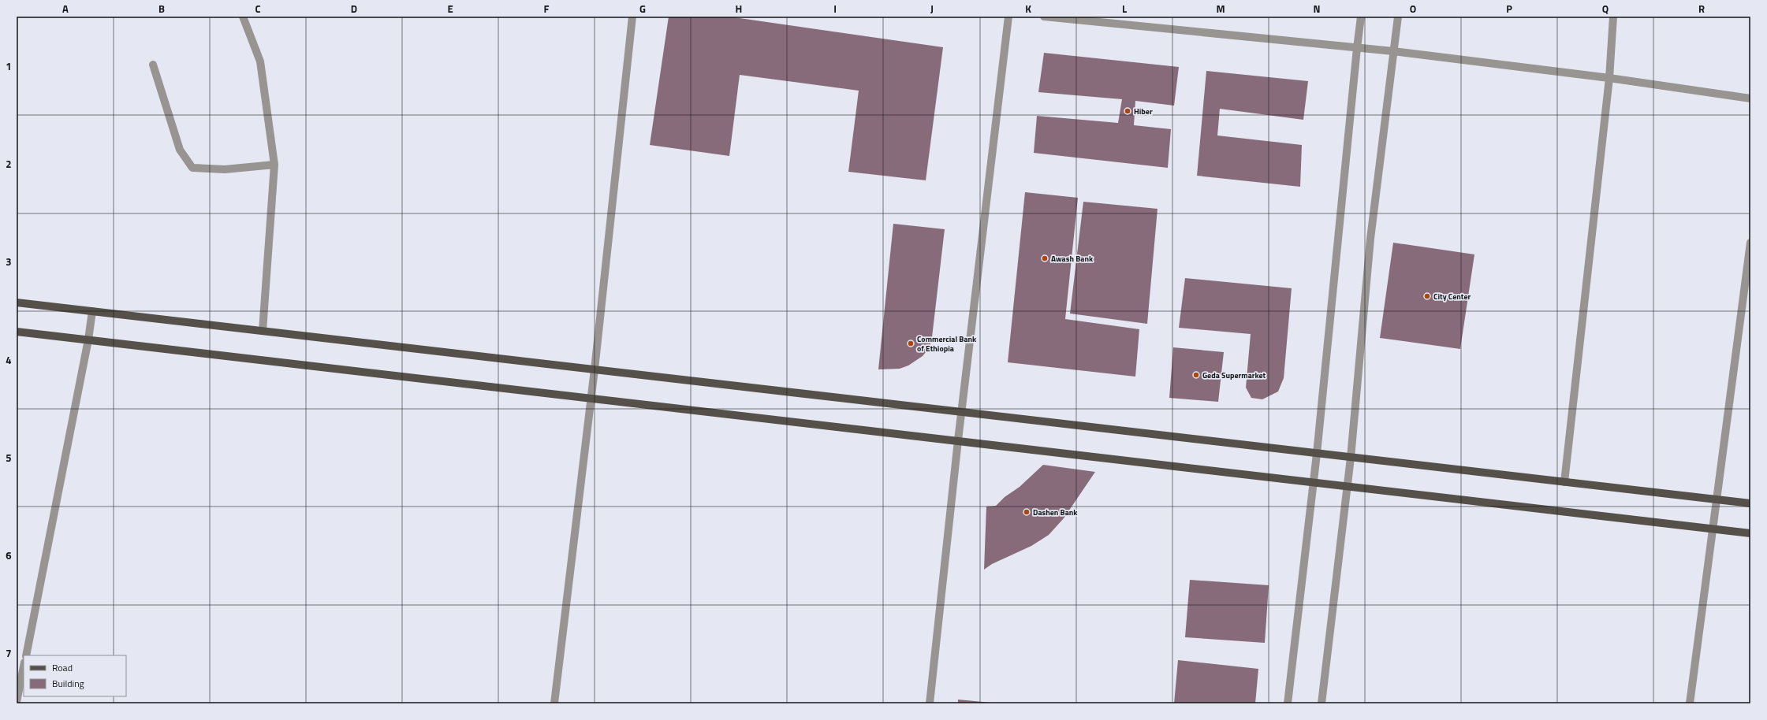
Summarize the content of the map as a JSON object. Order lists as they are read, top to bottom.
{
  "places": [
    "Hiber",
    "Awash Bank",
    "City Center",
    "Commercial Bank of Ethiopia",
    "Geda Supermarket",
    "Dashen Bank"
  ],
  "legend": ["Road", "Building"],
  "grid": {
    "columns": [
      "A",
      "B",
      "C",
      "D",
      "E",
      "F",
      "G",
      "H",
      "I",
      "J",
      "K",
      "L",
      "M",
      "N",
      "O",
      "P",
      "Q",
      "R"
    ],
    "rows": [
      "1",
      "2",
      "3",
      "4",
      "5",
      "6",
      "7"
    ]
  }
}
